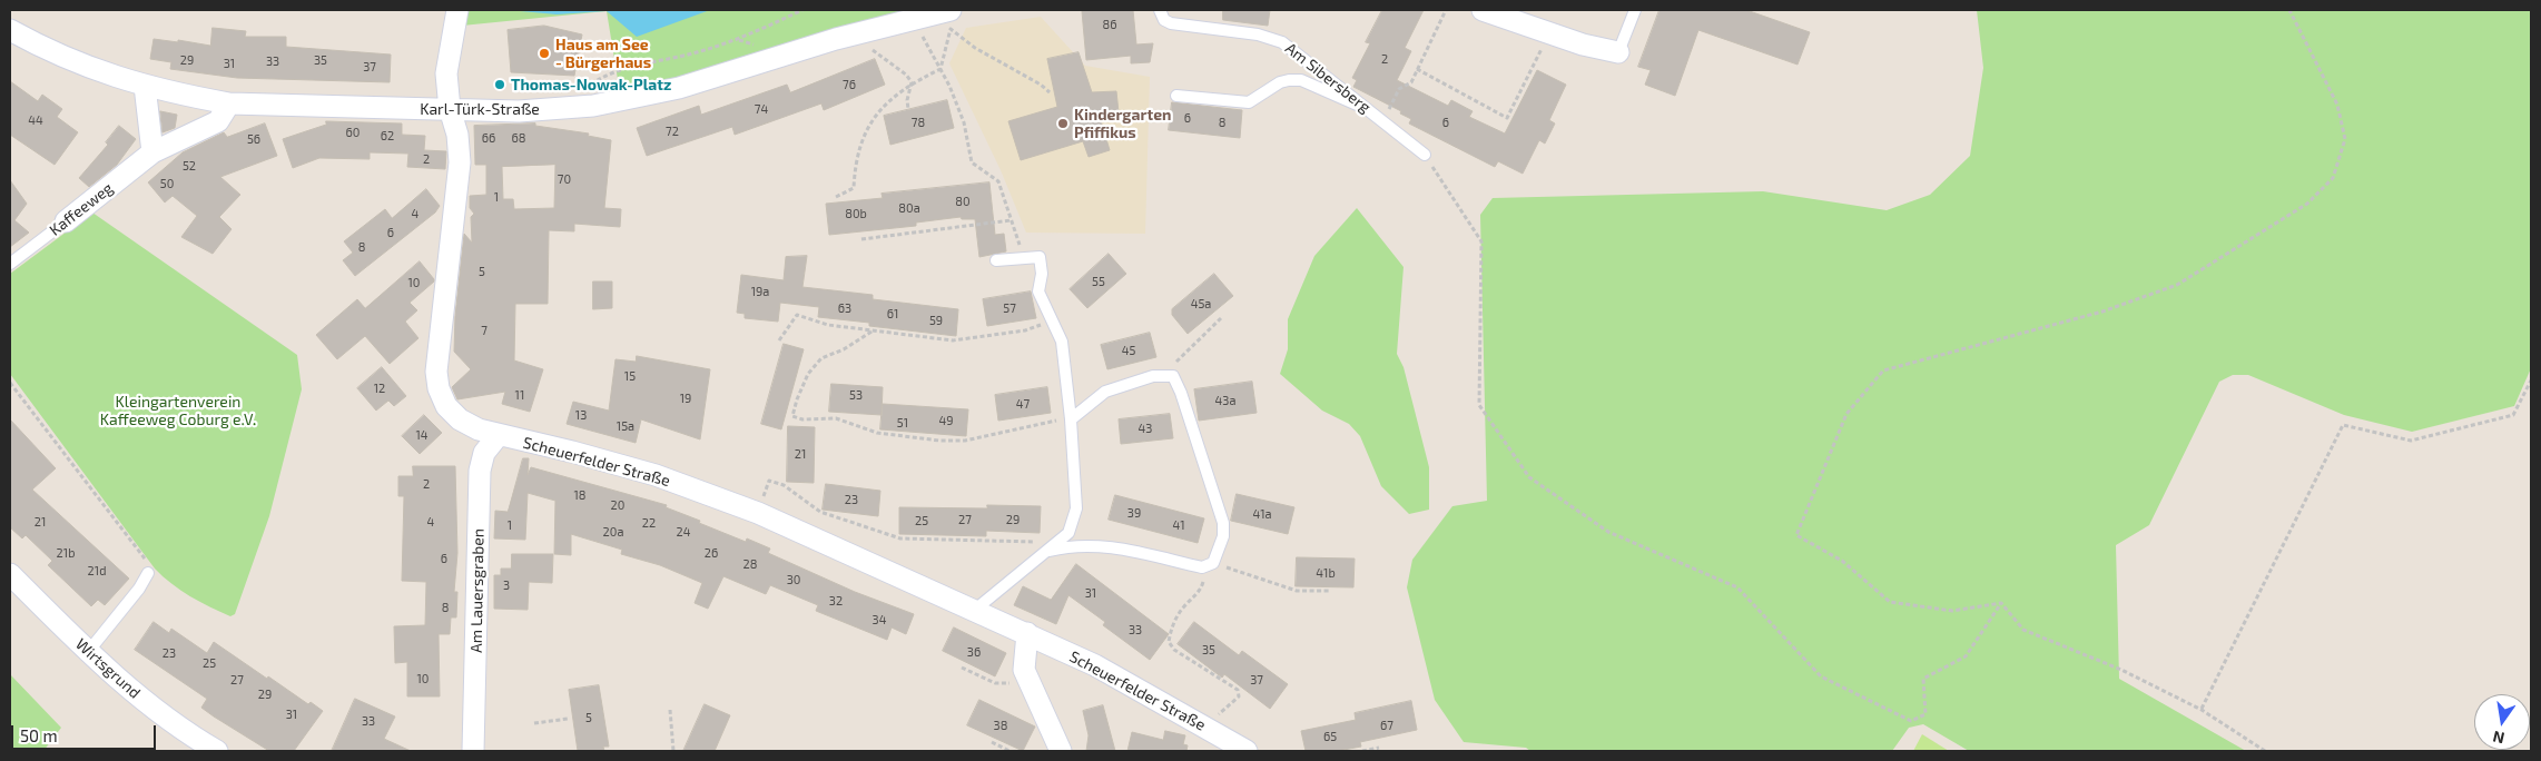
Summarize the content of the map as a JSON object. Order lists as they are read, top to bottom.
{
  "streets": {
    "street": [
      "Karl-Türk-Straße",
      "Kaffeeweg",
      "Scheuerfelder Straße",
      "Am Lauersgraben",
      "Wirtsgrund"
    ],
    "lane": ["Am Sibersberg"]
  },
  "crossings": [
    ["Karl-Türk-Straße", "Kaffeeweg"],
    ["Karl-Türk-Straße", "Scheuerfelder Straße"],
    ["Scheuerfelder Straße", "Am Lauersgraben"]
  ],
  "parks": ["Kleingartenverein Kaffeeweg Coburg e.V."],
  "places": ["Haus am See - Bürgerhaus", "Thomas-Nowak-Platz", "Kindergarten Pfiffikus"],
  "house_numbers": [
    "86",
    "2",
    "29",
    "35",
    "33",
    "31",
    "37",
    "76",
    "74",
    "6",
    "44",
    "78",
    "8",
    "6",
    "72",
    "60",
    "62",
    "66",
    "68",
    "56",
    "2",
    "52",
    "70",
    "50",
    "1",
    "80",
    "80a",
    "4",
    "80b",
    "6",
    "8",
    "5",
    "55",
    "10",
    "19a",
    "45a",
    "63",
    "57",
    "61",
    "59",
    "7",
    "45",
    "15",
    "12",
    "11",
    "53",
    "19",
    "43a",
    "47",
    "13",
    "49",
    "51",
    "15a",
    "43",
    "14",
    "21",
    "2",
    "18",
    "23",
    "20",
    "39",
    "41a",
    "27",
    "29",
    "25",
    "21",
    "4",
    "22",
    "1",
    "41",
    "20a",
    "24",
    "21b",
    "26",
    "6",
    "28",
    "21d",
    "41b",
    "30",
    "3",
    "31",
    "32",
    "8",
    "34",
    "33",
    "35",
    "36",
    "23",
    "25",
    "10",
    "27",
    "37",
    "29",
    "31",
    "5",
    "33",
    "38",
    "67",
    "65"
  ],
  "scale_bar": "50 m",
  "north": "bottom"
}
